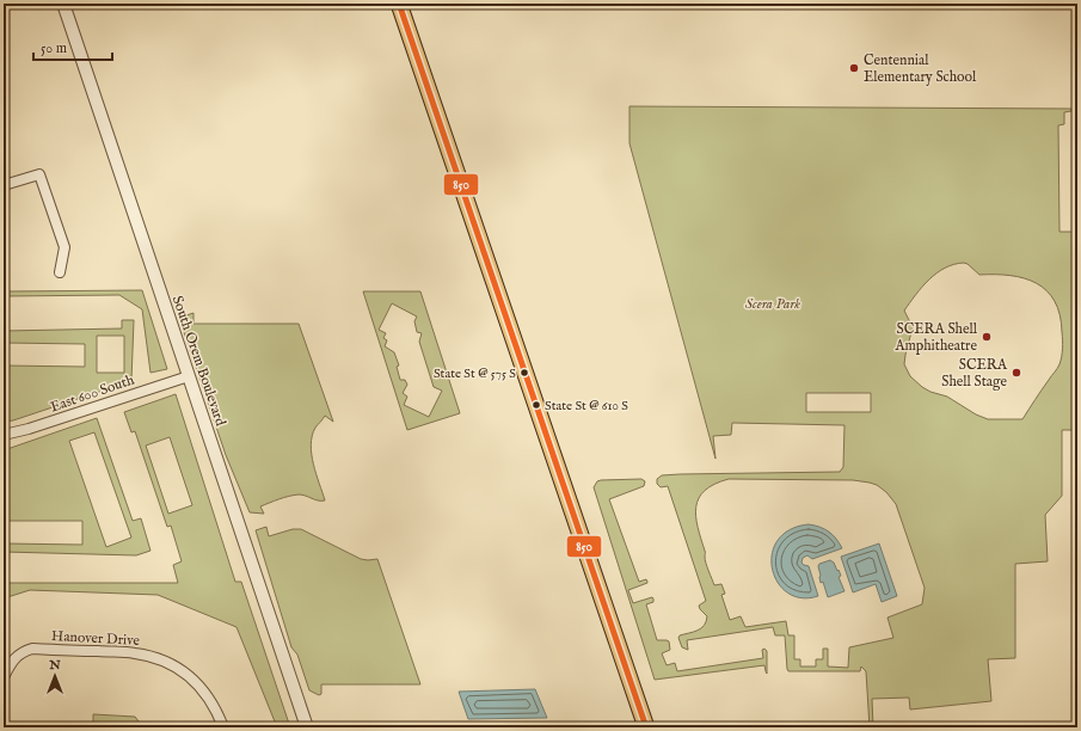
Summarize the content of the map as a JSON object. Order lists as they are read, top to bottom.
{
  "streets": {
    "street": ["South Orem Boulevard", "East 600 South", "Hanover Drive"]
  },
  "crossings": [
    ["South Orem Boulevard", "East 600 South"]
  ],
  "parks": ["Scera Park"],
  "places": [
    "Centennial Elementary School",
    "SCERA Shell Amphitheatre",
    "State St @ 575 S",
    "SCERA Shell Stage",
    "State St @ 610 S"
  ],
  "lines": ["transit line 850"],
  "scale_bar": "50 m",
  "north": "top"
}
